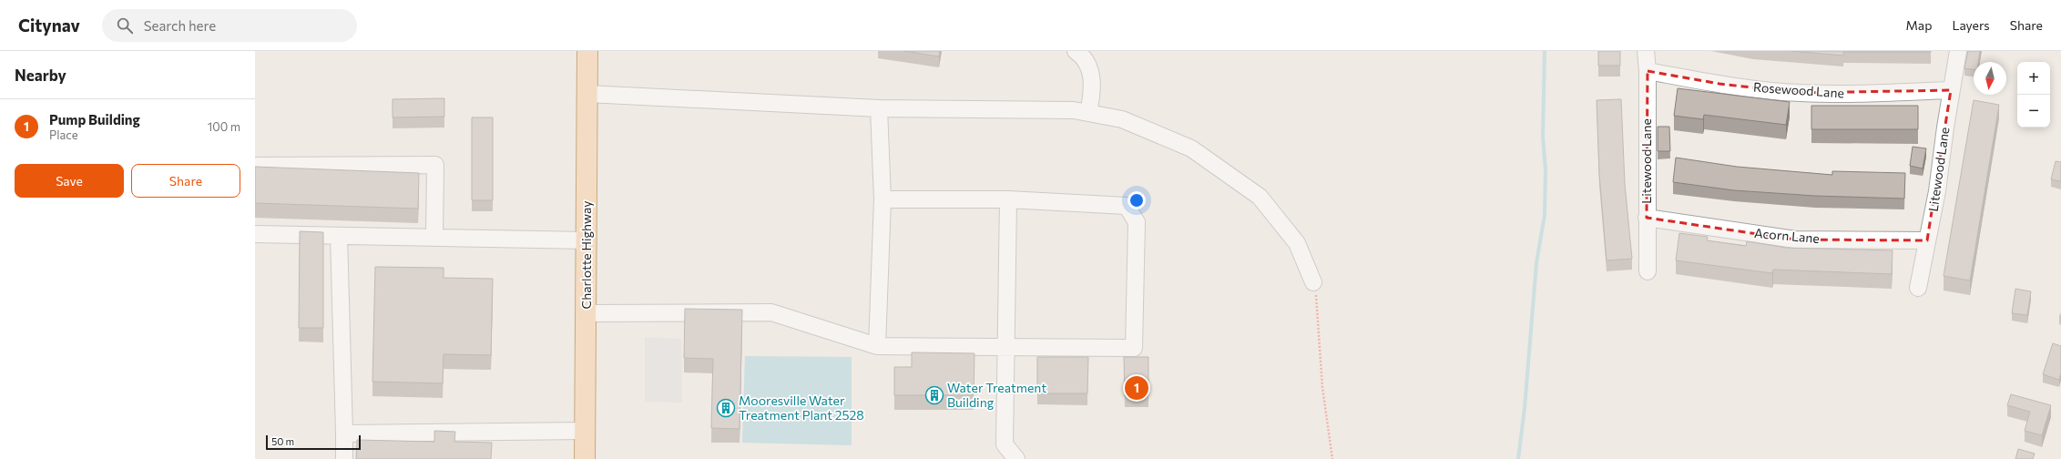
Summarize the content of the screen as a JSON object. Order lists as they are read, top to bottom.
{
  "streets": {
    "main road": ["Charlotte Highway"],
    "street": ["Rosewood Lane", "Litewood Lane", "Acorn Lane"]
  },
  "crossings": [
    ["Rosewood Lane", "Litewood Lane"],
    ["Litewood Lane", "Acorn Lane"]
  ],
  "places": {
    "building": ["Water Treatment Building", "Mooresville Water Treatment Plant 2528"]
  },
  "scale_bar": "50 m",
  "north": "bottom",
  "page": {
    "header": "Citynav",
    "search": "Search here",
    "nav": ["Map", "Layers", "Share"],
    "heading": "Nearby",
    "map_buttons": ["+", "−"],
    "list": [
      {
        "mark": "1",
        "name": "Pump Building",
        "note": "Place",
        "value": "100 m"
      }
    ],
    "buttons": ["Save", "Share"],
    "pins": "1",
    "scale": "50 m"
  }
}
